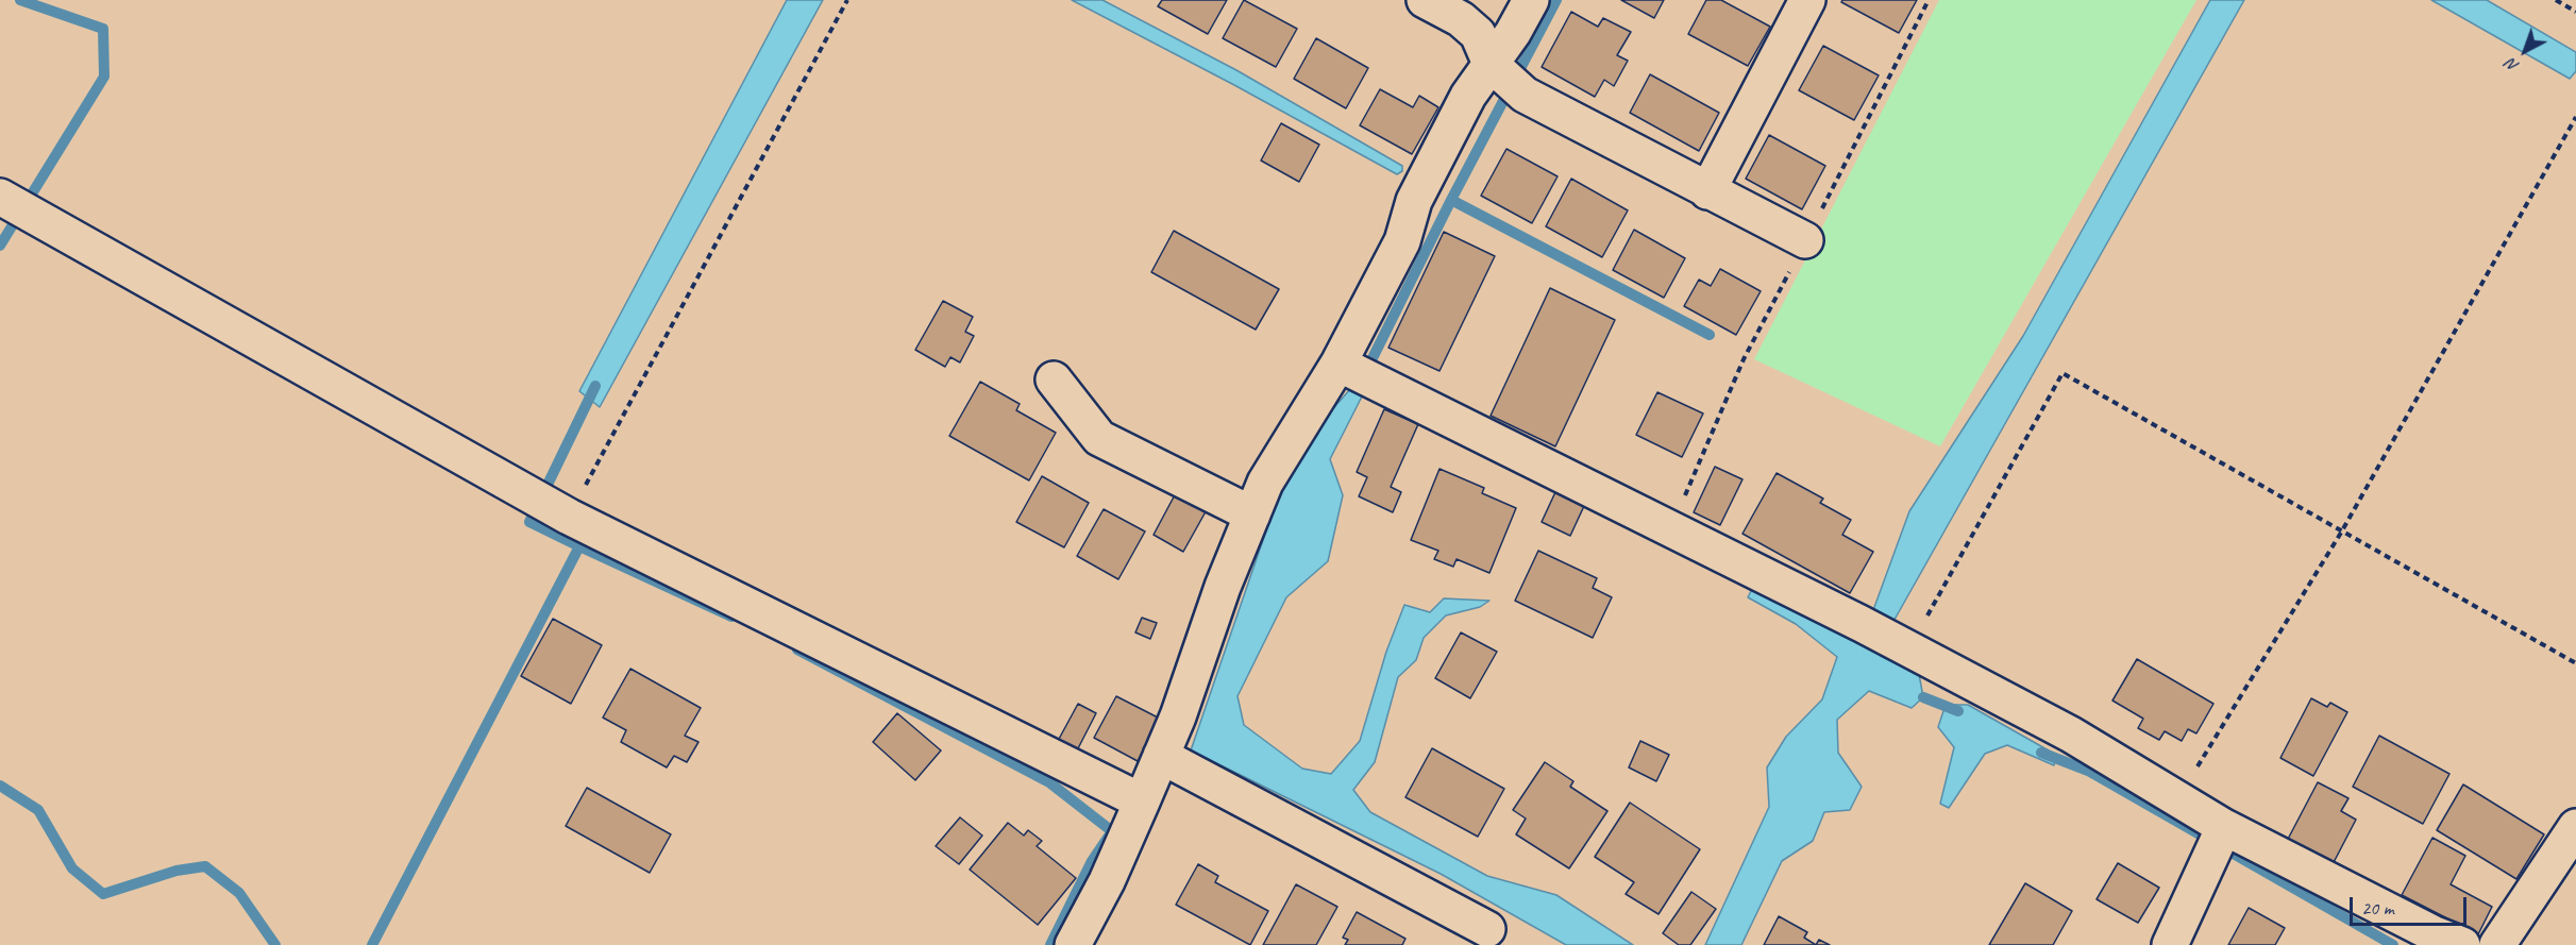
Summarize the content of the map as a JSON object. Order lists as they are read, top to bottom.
{
  "scale_bar": "20 m",
  "north": "bottom left"
}
